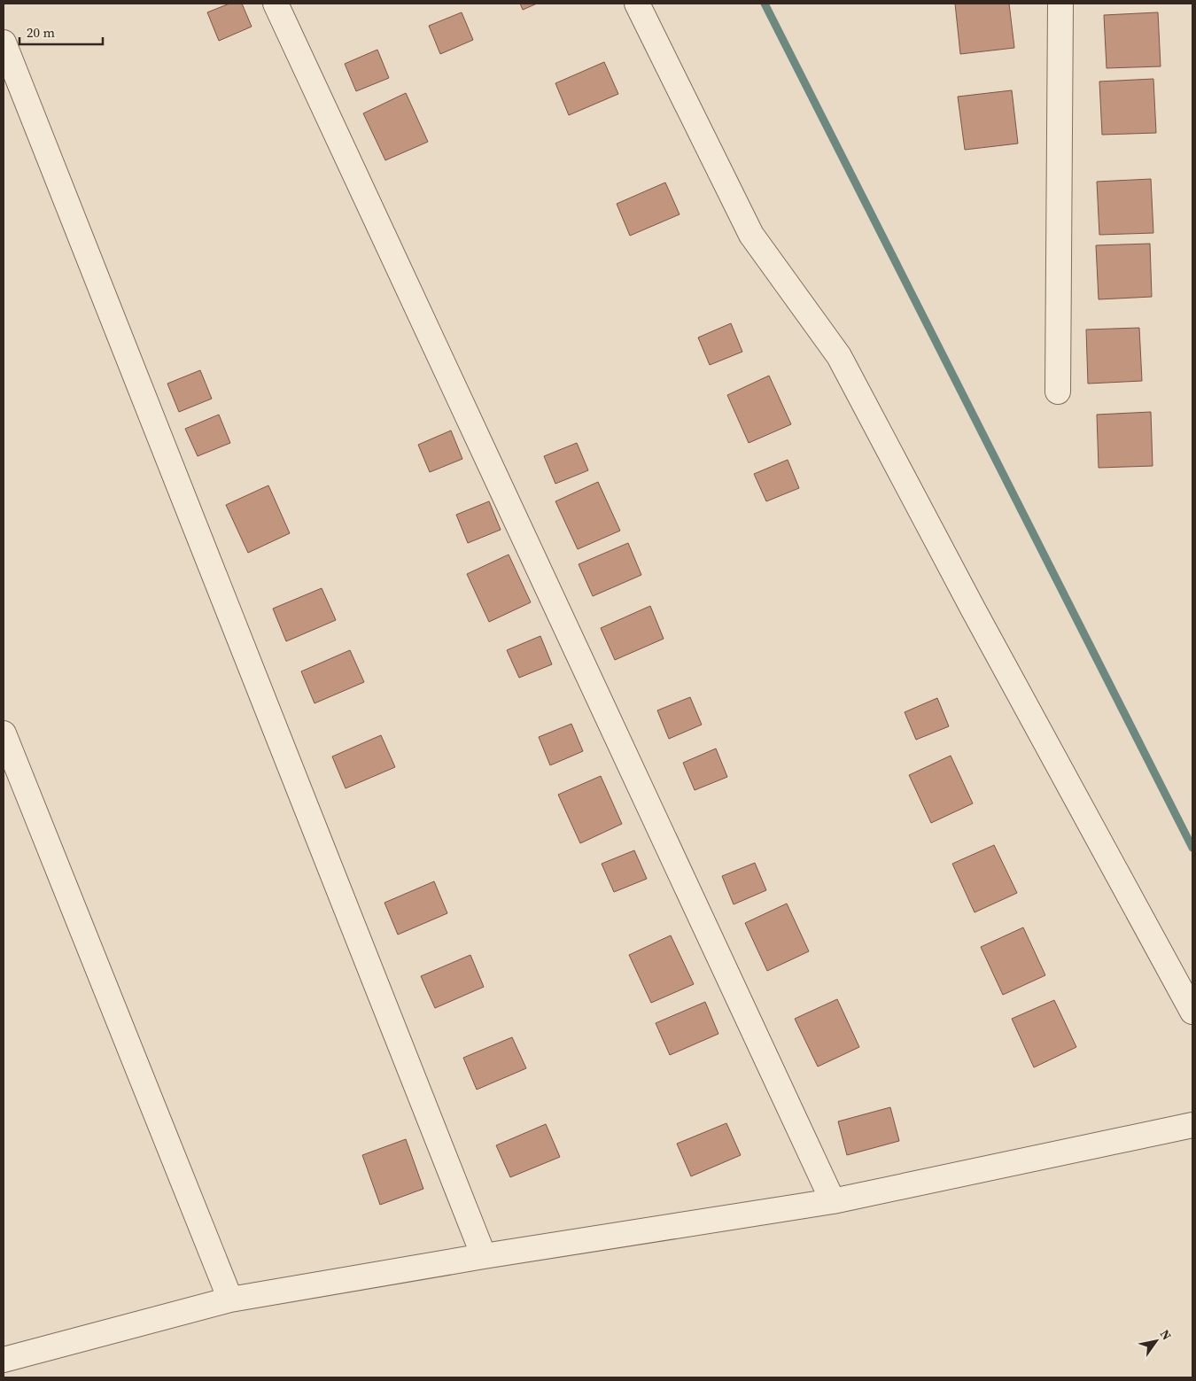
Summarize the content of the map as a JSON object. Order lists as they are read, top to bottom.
{
  "scale_bar": "20 m",
  "north": "top right"
}
